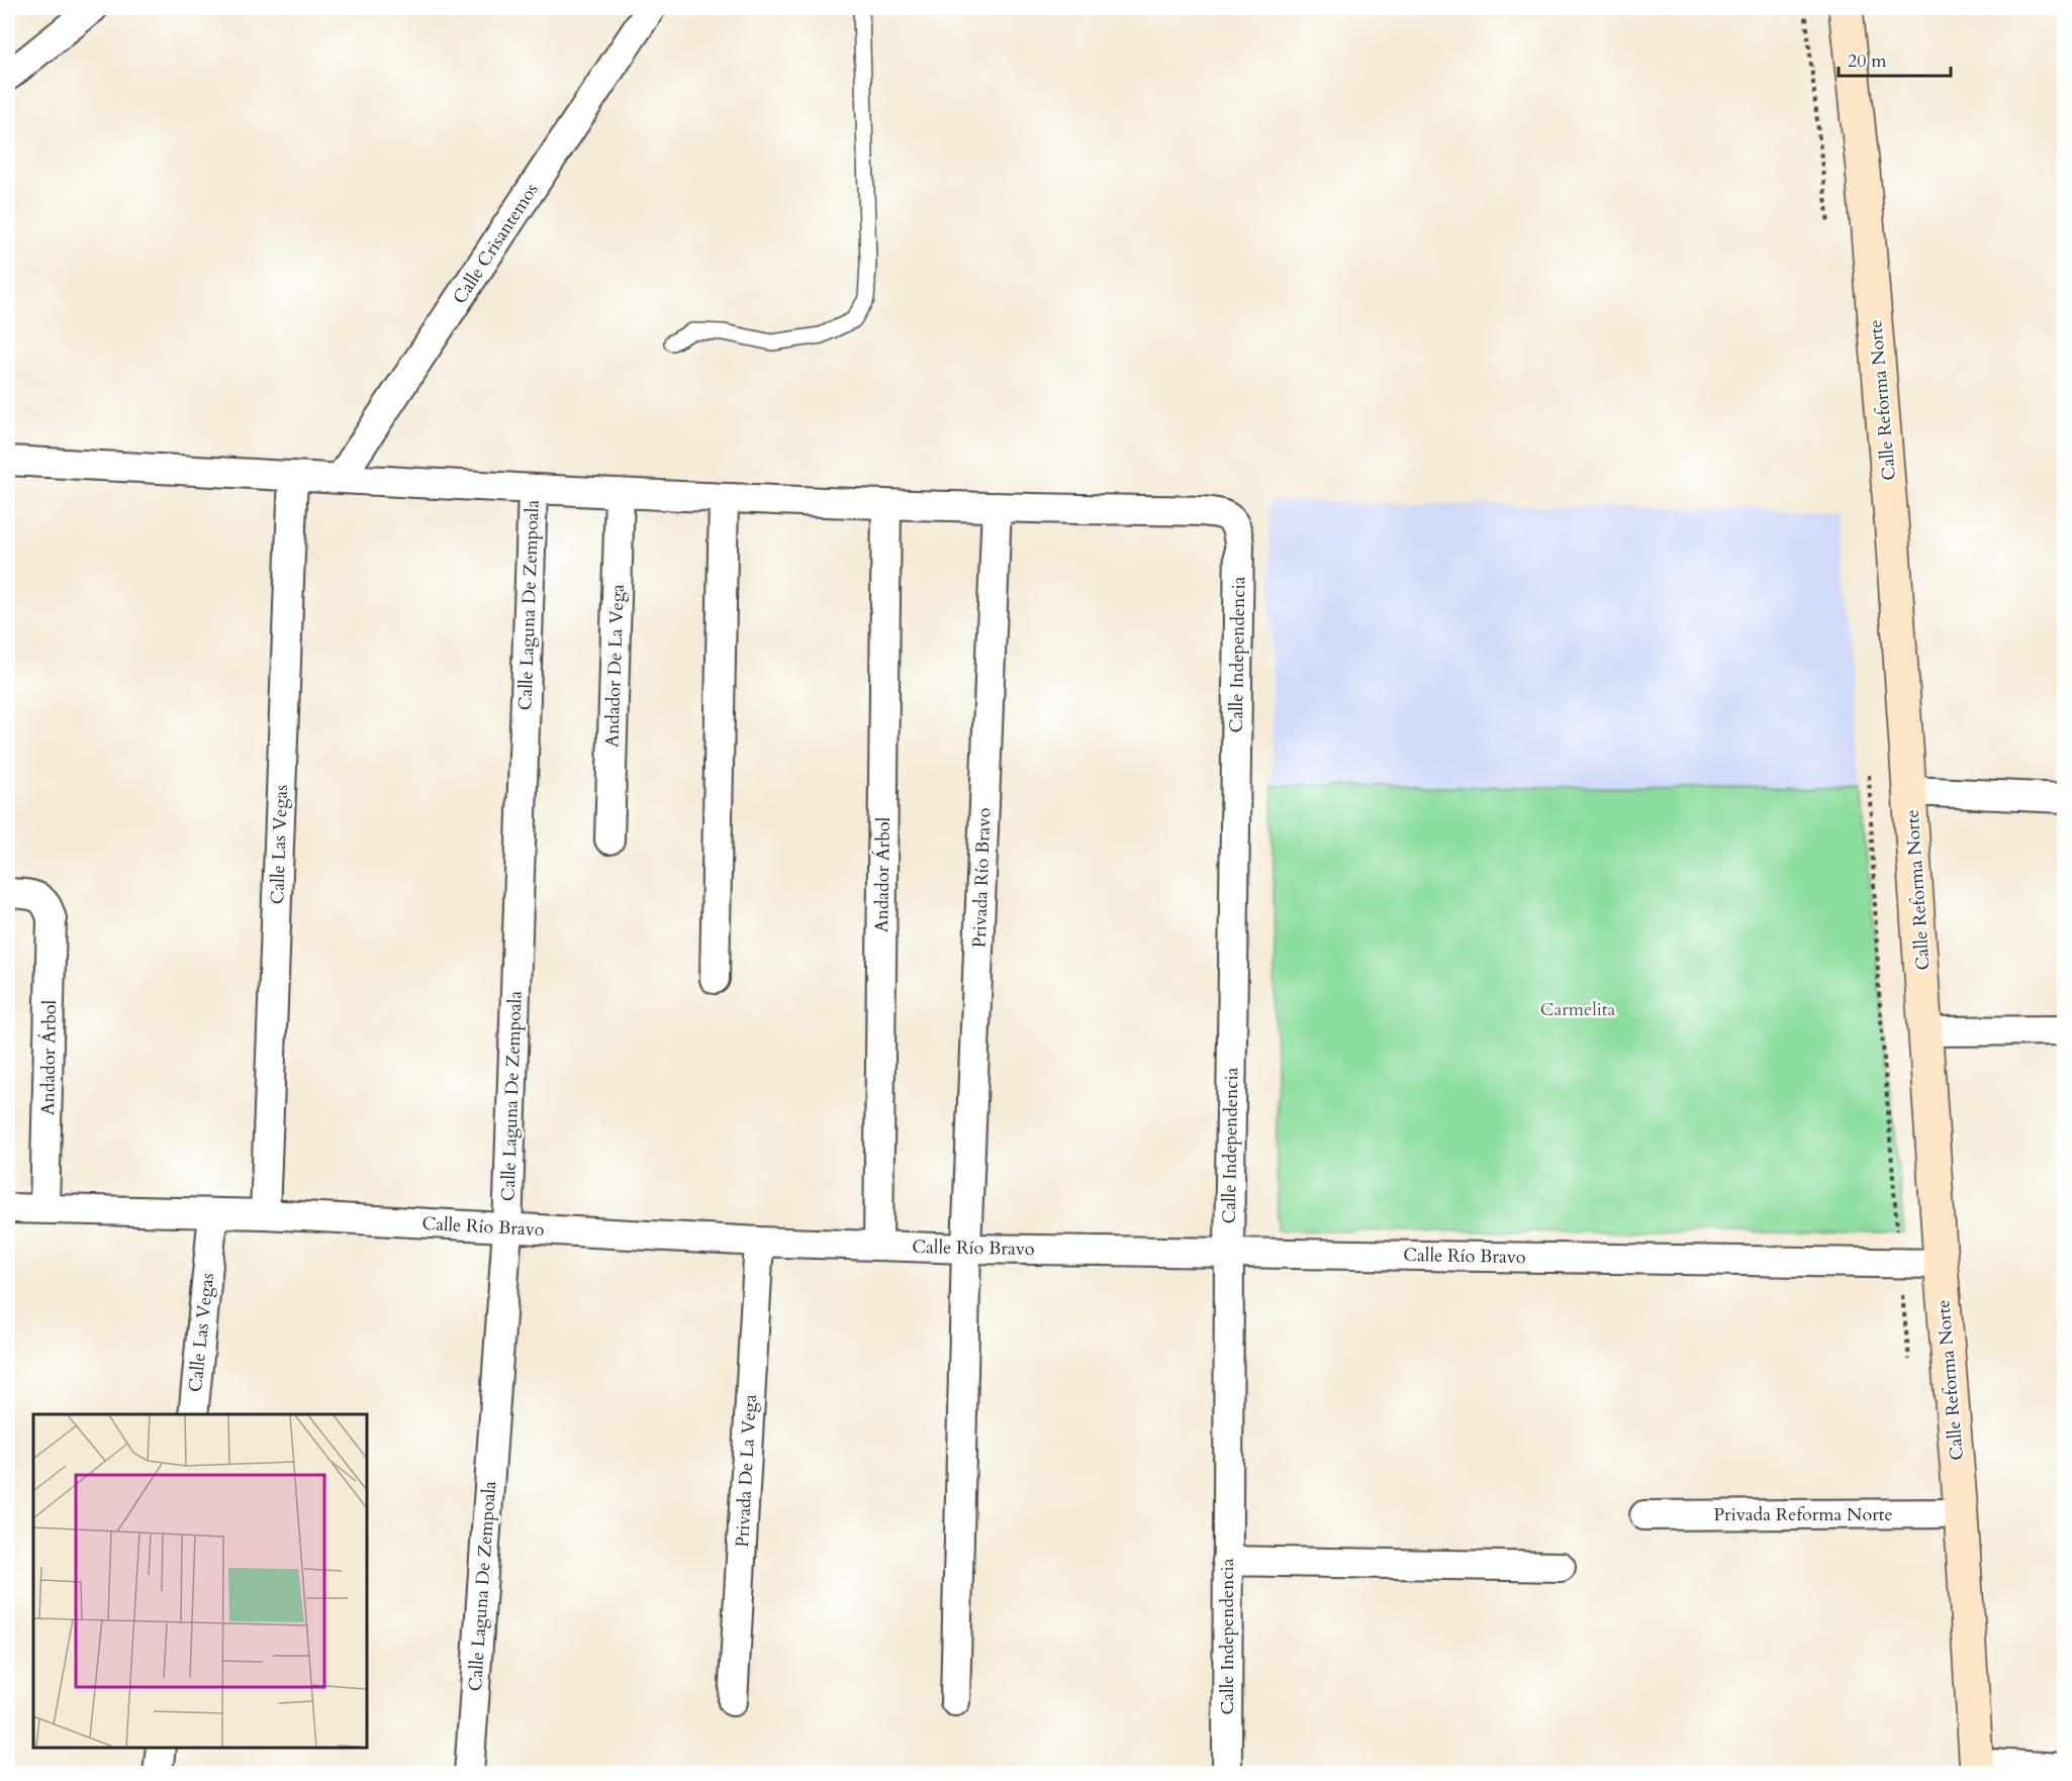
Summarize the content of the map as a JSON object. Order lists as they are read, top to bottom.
{
  "streets": {
    "main road": ["Calle Reforma Norte"],
    "street": [
      "Calle Crisantemos",
      "Calle Laguna De Zempoala",
      "Calle Independencia",
      "Andador De La Vega",
      "Calle Las Vegas",
      "Andador Árbol",
      "Privada Río Bravo",
      "Calle Río Bravo",
      "Privada De La Vega",
      "Privada Reforma Norte"
    ]
  },
  "crossings": [
    ["Calle Reforma Norte", "Calle Río Bravo"],
    ["Calle Reforma Norte", "Privada Reforma Norte"],
    ["Calle Laguna De Zempoala", "Calle Río Bravo"],
    ["Calle Independencia", "Privada Río Bravo"],
    ["Calle Independencia", "Calle Río Bravo"],
    ["Calle Las Vegas", "Calle Río Bravo"],
    ["Andador Árbol", "Calle Río Bravo"],
    ["Privada Río Bravo", "Calle Río Bravo"],
    ["Calle Río Bravo", "Privada De La Vega"]
  ],
  "parks": ["Carmelita"],
  "scale_bar": "20 m"
}
